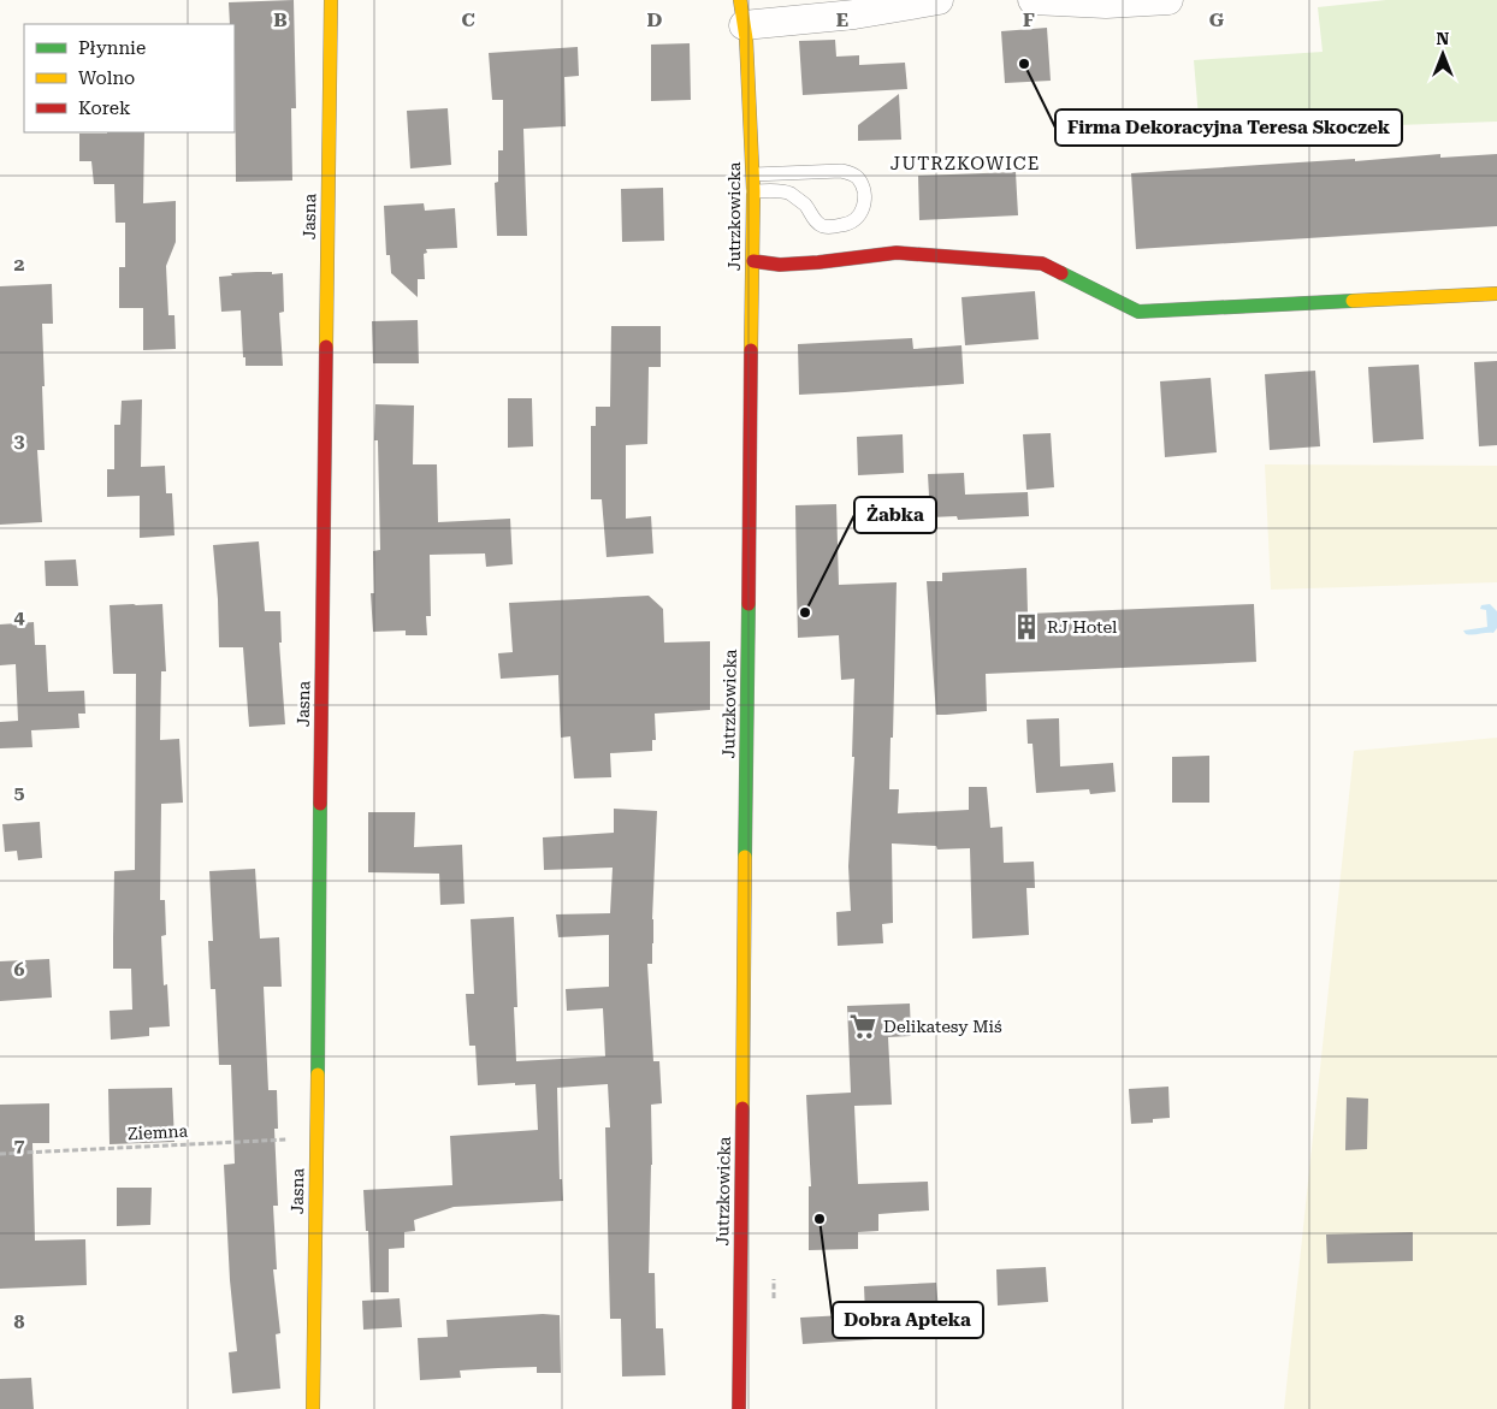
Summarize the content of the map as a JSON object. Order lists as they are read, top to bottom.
{
  "streets": {
    "street": ["Jasna", "Jutrzkowicka"],
    "path": ["Ziemna"]
  },
  "crossings": [
    ["Jasna", "Ziemna"]
  ],
  "districts": ["JUTRZKOWICE"],
  "places": {
    "other": ["Firma Dekoracyjna Teresa Skoczek", "Żabka", "Dobra Apteka"],
    "building": ["RJ Hotel"],
    "supermarket": ["Delikatesy Miś"]
  },
  "legend": ["Płynnie", "Wolno", "Korek"],
  "north": "top",
  "grid": {
    "columns": [
      "B",
      "C",
      "D",
      "E",
      "F",
      "G"
    ],
    "rows": [
      "2",
      "3",
      "4",
      "5",
      "6",
      "7",
      "8"
    ]
  }
}
